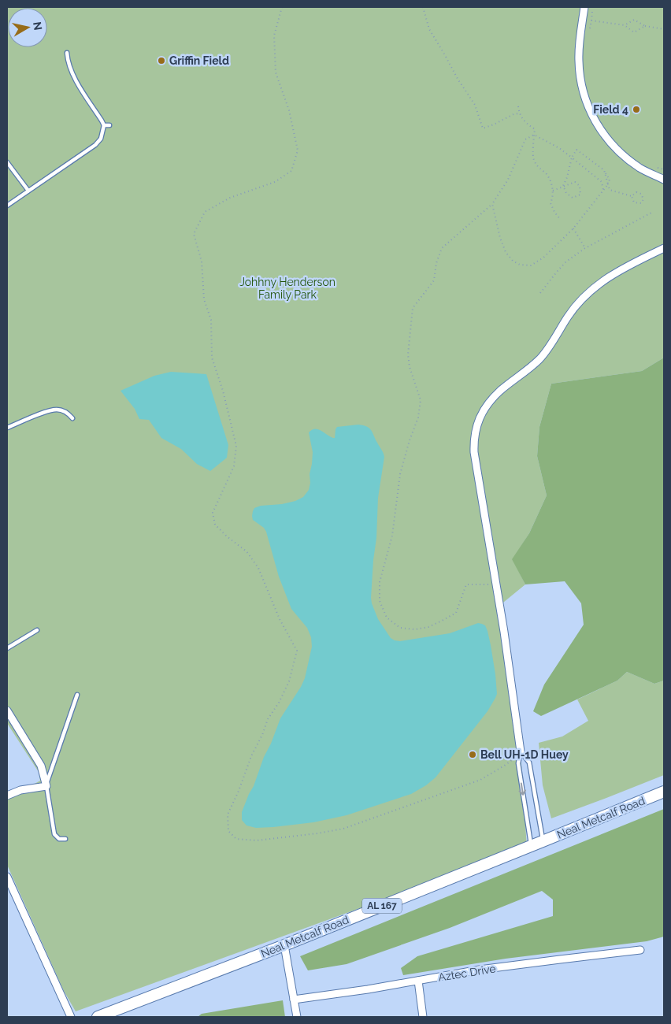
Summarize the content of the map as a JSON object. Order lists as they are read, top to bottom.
{
  "streets": {
    "main road": ["Neal Metcalf Road", "AL 167"],
    "street": ["Aztec Drive"]
  },
  "parks": ["Johhny Henderson Family Park"],
  "places": ["Griffin Field", "Field 4", "Bell UH-1D Huey"],
  "north": "right"
}
